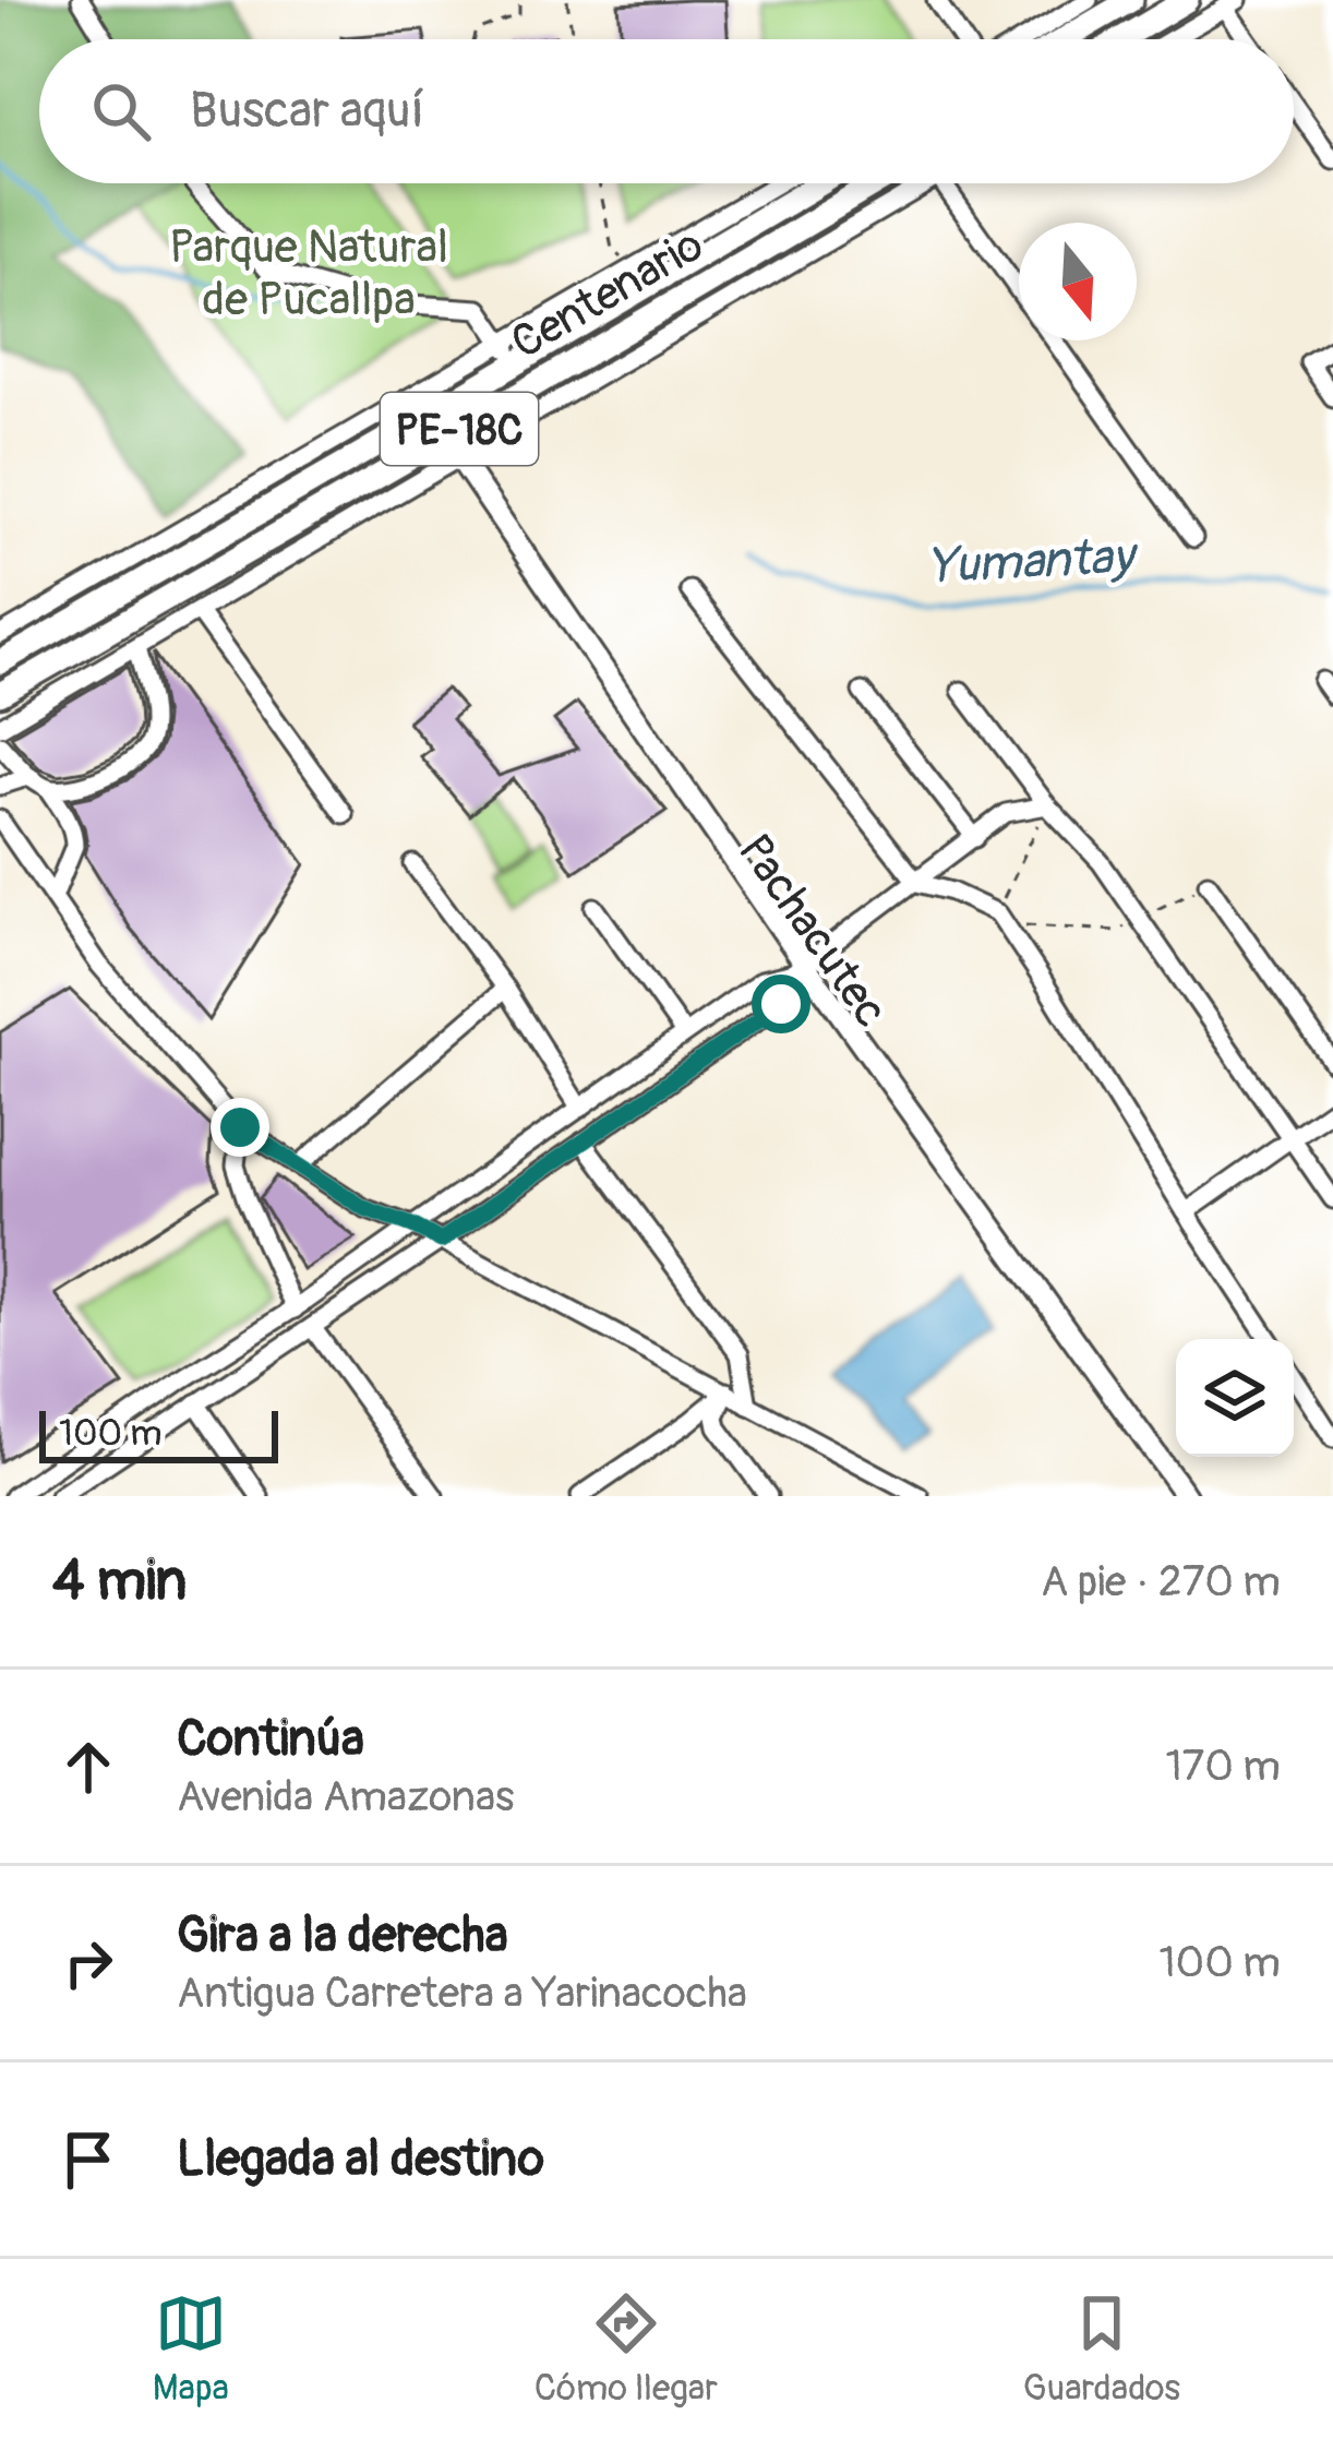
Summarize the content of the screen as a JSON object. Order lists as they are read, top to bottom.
{
  "streets": {
    "highway": ["Centenario", "PE-18C"],
    "main road": ["Pachacutec"]
  },
  "crossings": [
    ["Centenario", "Pachacutec"]
  ],
  "water": ["Yumantay"],
  "parks": ["Parque Natural de Pucallpa"],
  "scale_bar": "100 m",
  "north": "bottom",
  "page": {
    "search": "Buscar aquí",
    "scale": "100 m",
    "heading": ["4 min", "A pie · 270 m"],
    "list": [
      ["Continúa", "Avenida Amazonas", "170 m"],
      ["Gira a la derecha", "Antigua Carretera a Yarinacocha", "100 m"],
      "Llegada al destino"
    ],
    "nav": ["Mapa", "Cómo llegar", "Guardados"]
  }
}
